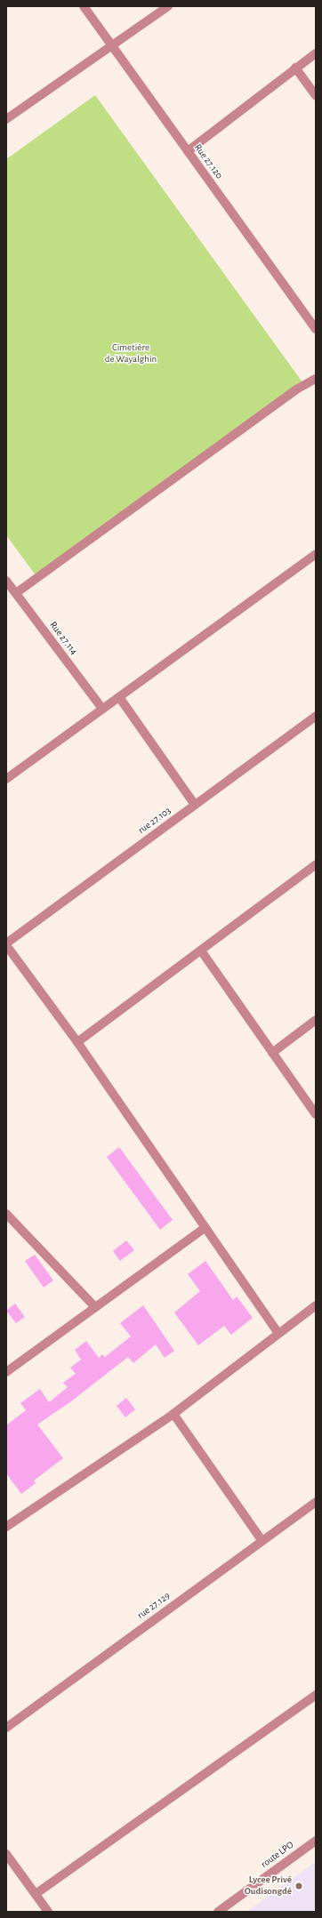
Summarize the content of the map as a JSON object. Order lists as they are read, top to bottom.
{
  "streets": {
    "street": [
      "Rue 27.120",
      "Rue 27.114",
      "rue 27.103",
      "rue 27.129",
      "route LPO"
    ]
  },
  "parks": ["Cimetière de Wayalghin"],
  "places": ["Lycee Privé Oudisongdé"]
}
